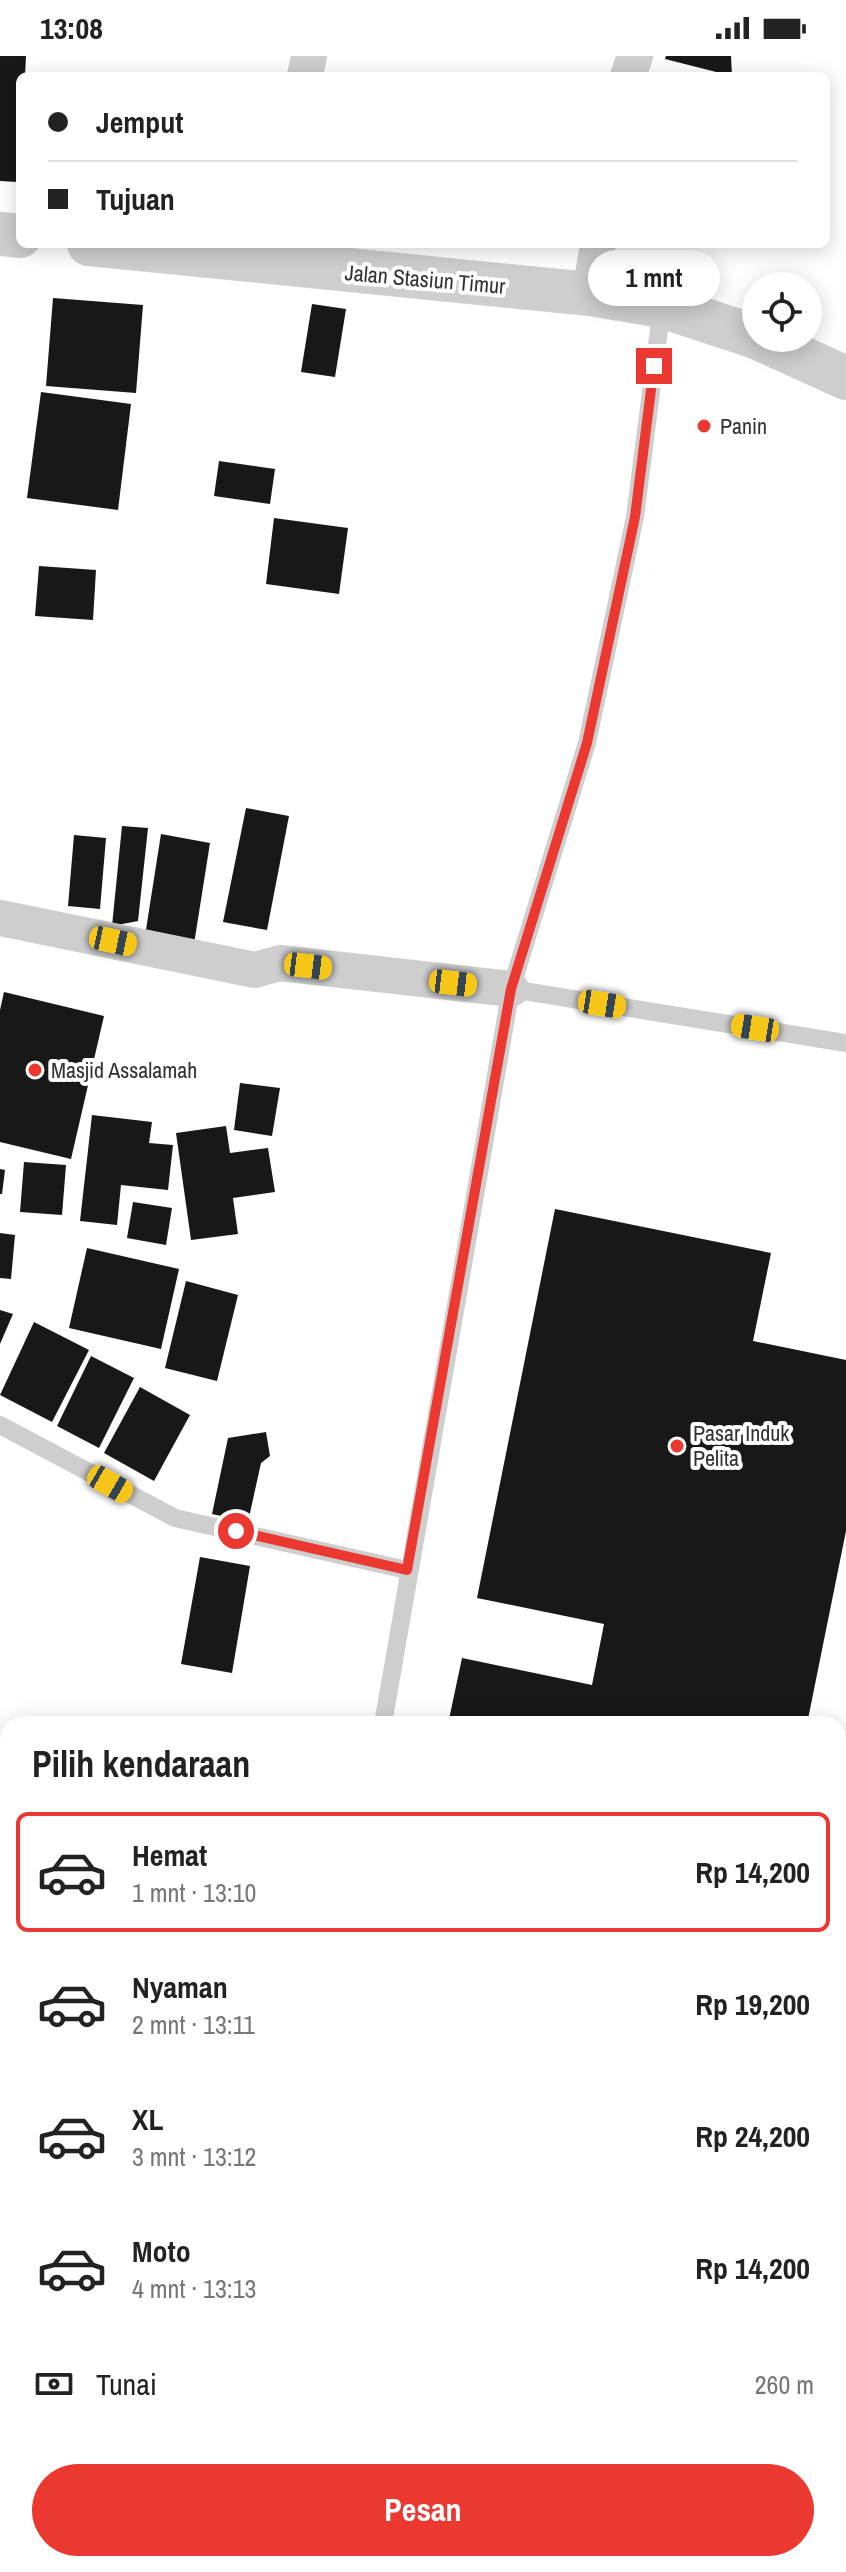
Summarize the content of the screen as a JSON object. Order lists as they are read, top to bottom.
{
  "streets": {
    "street": ["Jalan Stasiun Timur"]
  },
  "places": ["Panin", "Masjid Assalamah", "Pasar Induk Pelita"],
  "page": {
    "status": "13:08",
    "banner": ["Jemput", "Tujuan"],
    "bubble": "1 mnt",
    "heading": "Pilih kendaraan",
    "list": [
      {
        "name": "Hemat",
        "note": "1 mnt · 13:10",
        "value": "Rp 14,200"
      },
      {
        "name": "Nyaman",
        "note": "2 mnt · 13:11",
        "value": "Rp 19,200"
      },
      {
        "name": "XL",
        "note": "3 mnt · 13:12",
        "value": "Rp 24,200"
      },
      {
        "name": "Moto",
        "note": "4 mnt · 13:13",
        "value": "Rp 14,200"
      }
    ],
    "pay": ["Tunai", "260 m"],
    "buttons": "Pesan"
  }
}
